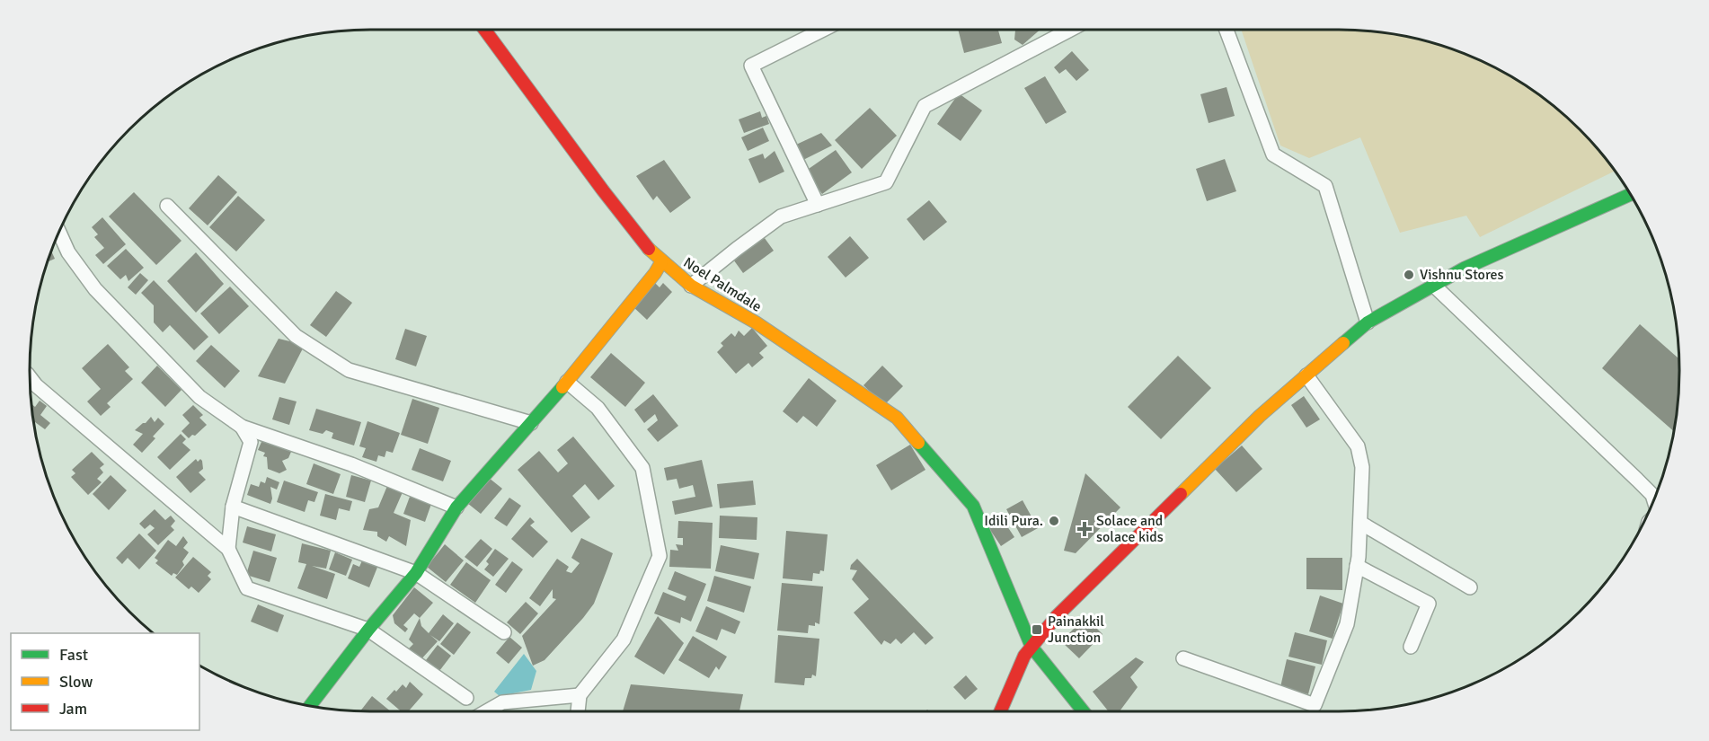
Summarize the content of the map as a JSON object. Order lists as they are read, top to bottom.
{
  "streets": {
    "street": ["Noel Palmdale"]
  },
  "places": {
    "other": ["Vishnu Stores", "Idili Pura."],
    "health": ["Solace and solace kids"],
    "transit": ["Painakkil Junction"]
  },
  "legend": ["Fast", "Slow", "Jam"]
}
